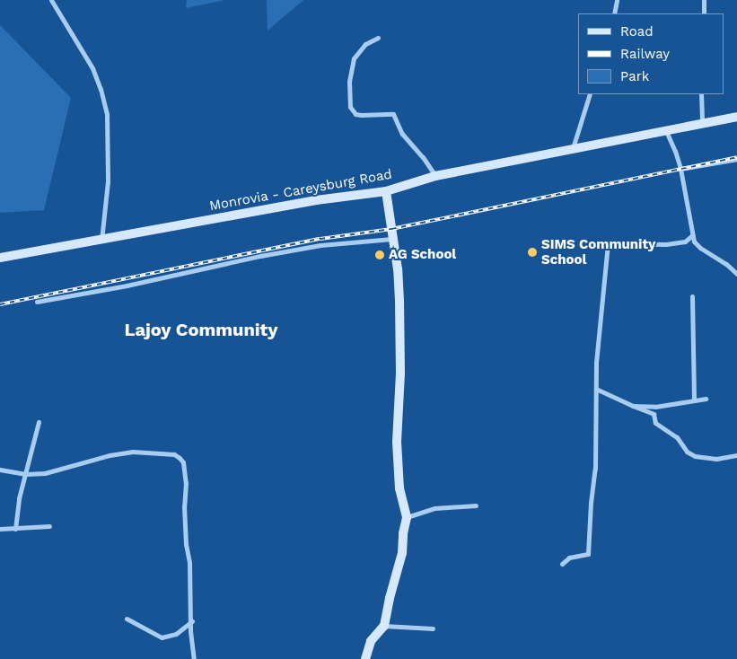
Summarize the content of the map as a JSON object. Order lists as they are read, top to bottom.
{
  "streets": {
    "main road": ["Monrovia - Careysburg Road"]
  },
  "districts": ["Lajoy Community"],
  "places": ["SIMS Community School", "AG School"],
  "legend": ["Road", "Railway", "Park"]
}
